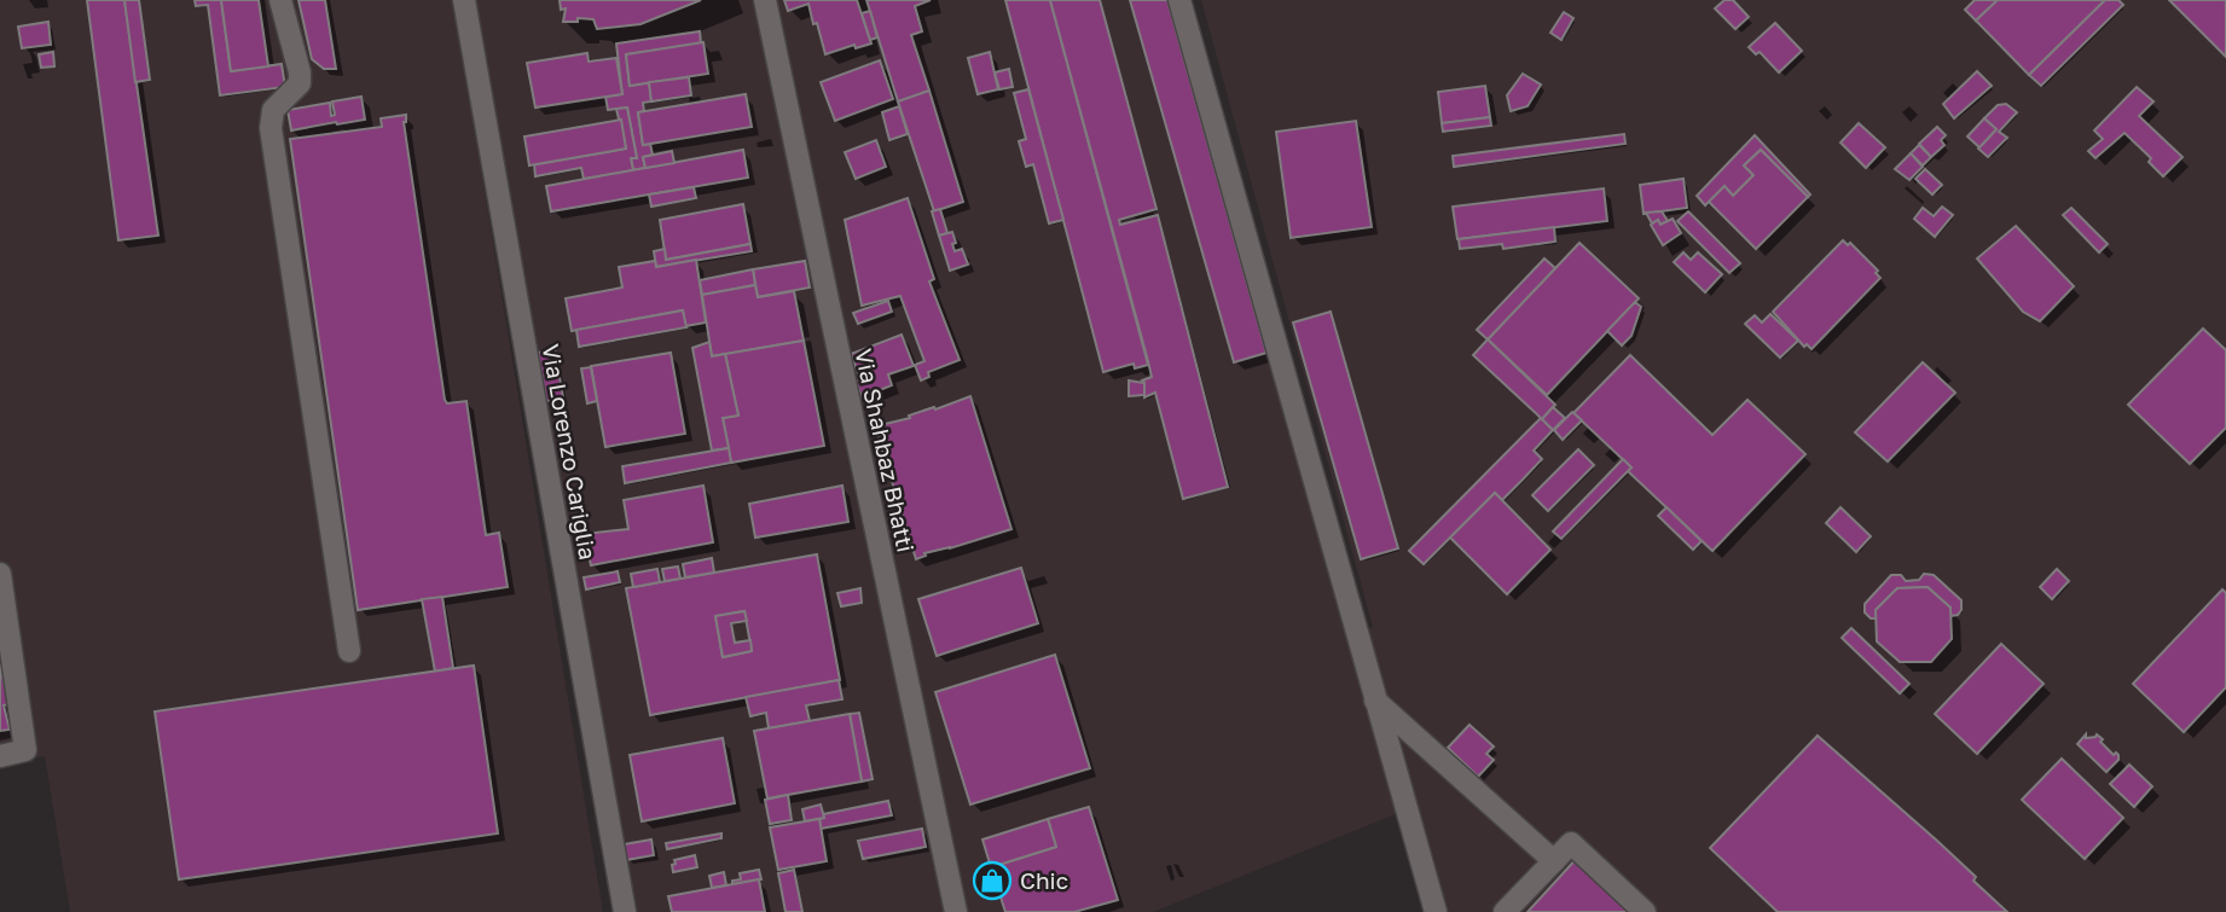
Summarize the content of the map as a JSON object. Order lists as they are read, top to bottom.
{
  "streets": {
    "street": ["Via Shahbaz Bhatti", "Via Lorenzo Cariglia"]
  },
  "places": {
    "shop": ["Chic"]
  }
}
